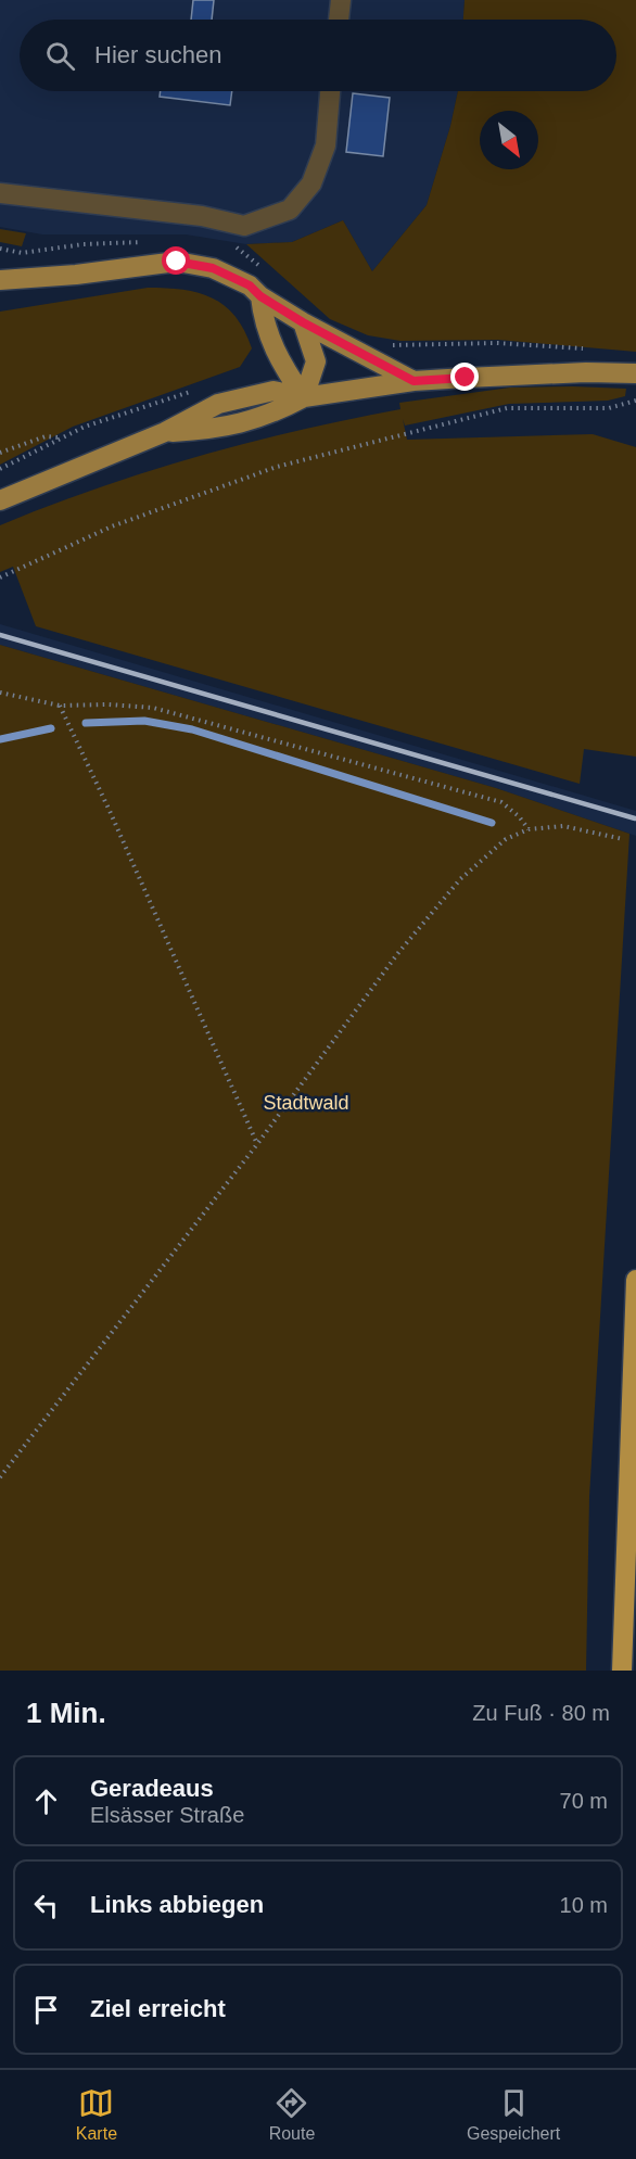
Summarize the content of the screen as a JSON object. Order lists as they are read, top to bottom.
{
  "parks": ["Stadtwald"],
  "north": "bottom right",
  "page": {
    "search": "Hier suchen",
    "heading": ["1 Min.", "Zu Fuß · 80 m"],
    "list": [
      ["Geradeaus", "Elsässer Straße", "70 m"],
      ["Links abbiegen", "10 m"],
      "Ziel erreicht"
    ],
    "nav": ["Karte", "Route", "Gespeichert"]
  }
}
